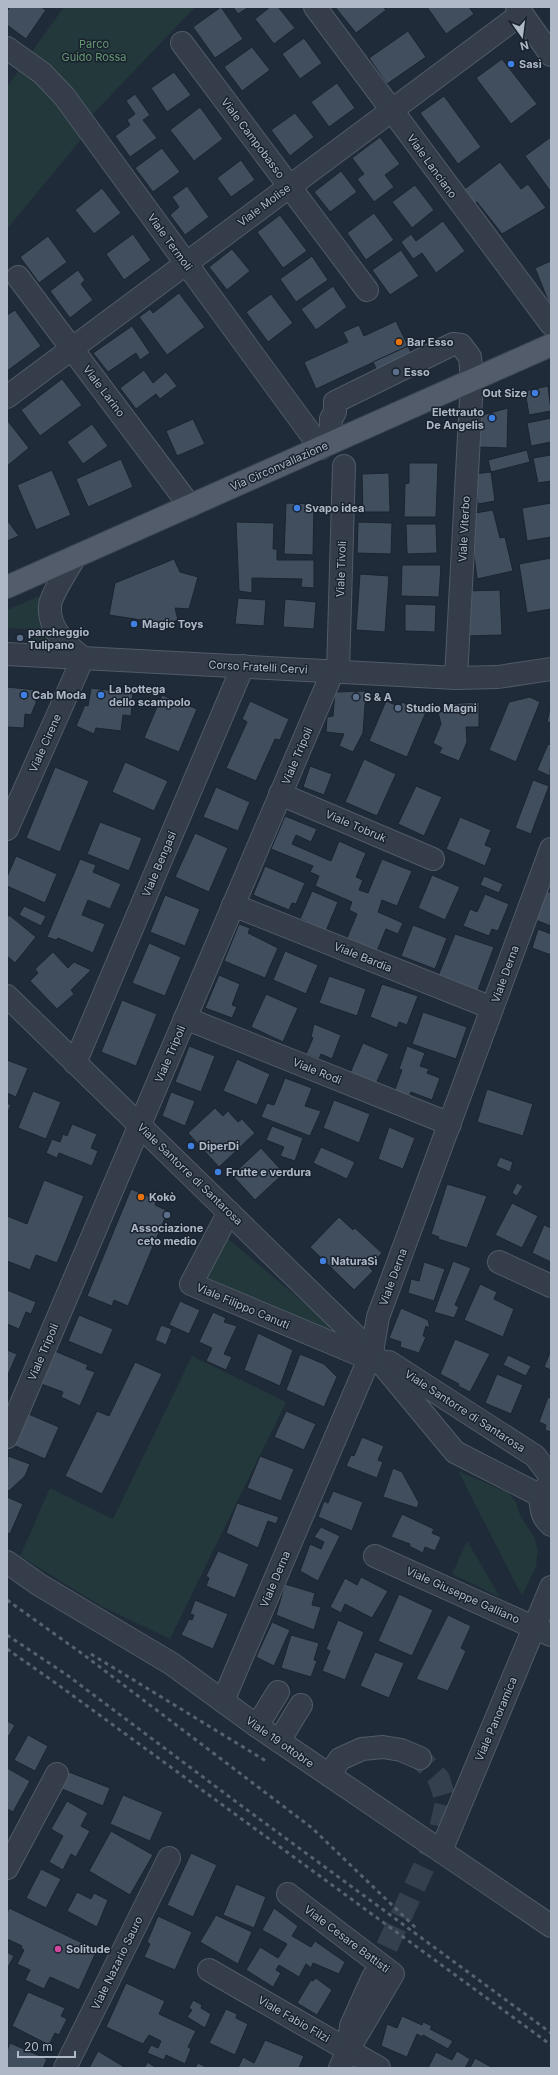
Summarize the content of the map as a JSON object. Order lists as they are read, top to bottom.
{
  "streets": {
    "main road": ["Via Circonvallazione"],
    "street": [
      "Viale Campobasso",
      "Viale Lanciano",
      "Viale Molise",
      "Viale Termoli",
      "Viale Larino",
      "Viale Viterbo",
      "Viale Tivoli",
      "Corso Fratelli Cervi",
      "Viale Cirene",
      "Viale Tripoli",
      "Viale Tobruk",
      "Viale Bengasi",
      "Viale Bardia",
      "Viale Derna",
      "Viale Rodi",
      "Viale Santorre di Santarosa",
      "Viale Filippo Canuti",
      "Viale Giuseppe Galliano",
      "Viale Panoramica",
      "Viale 19 ottobre",
      "Viale Cesare Battisti",
      "Viale Nazario Sauro",
      "Viale Fabio Filzi"
    ]
  },
  "crossings": [
    ["Viale Campobasso", "Viale Molise"],
    ["Viale Lanciano", "Viale Molise"],
    ["Viale Molise", "Viale Termoli"],
    ["Viale Molise", "Viale Larino"],
    ["Viale Termoli", "Via Circonvallazione"],
    ["Viale Termoli", "Viale Viterbo"],
    ["Viale Larino", "Via Circonvallazione"],
    ["Via Circonvallazione", "Viale Viterbo"],
    ["Viale Viterbo", "Corso Fratelli Cervi"],
    ["Viale Tivoli", "Corso Fratelli Cervi"],
    ["Viale Tivoli", "Viale Tripoli"],
    ["Corso Fratelli Cervi", "Viale Cirene"],
    ["Corso Fratelli Cervi", "Viale Tripoli"],
    ["Corso Fratelli Cervi", "Viale Bengasi"],
    ["Viale Tripoli", "Viale Tobruk"],
    ["Viale Tripoli", "Viale Bardia"],
    ["Viale Tripoli", "Viale Rodi"],
    ["Viale Tripoli", "Viale Santorre di Santarosa"],
    ["Viale Bengasi", "Viale Santorre di Santarosa"],
    ["Viale Bardia", "Viale Derna"],
    ["Viale Derna", "Viale Rodi"],
    ["Viale Derna", "Viale Santorre di Santarosa"],
    ["Viale Derna", "Viale Filippo Canuti"],
    ["Viale Derna", "Viale 19 ottobre"],
    ["Viale Santorre di Santarosa", "Viale Filippo Canuti"],
    ["Viale Giuseppe Galliano", "Viale Panoramica"],
    ["Viale Panoramica", "Viale 19 ottobre"],
    ["Viale Cesare Battisti", "Viale Fabio Filzi"]
  ],
  "parks": ["Parco Guido Rossa"],
  "places": [
    "Sasì",
    "Bar Esso",
    "Esso",
    "Out Size",
    "Elettrauto De Angelis",
    "Svapo idea",
    "Magic Toys",
    "parcheggio Tulipano",
    "Cab Moda",
    "La bottega dello scampolo",
    "S & A",
    "Studio Magni",
    "DiperDi",
    "Frutte e verdura",
    "Kokò",
    "Associazione ceto medio",
    "NaturaSì",
    "Solitude"
  ],
  "scale_bar": "20 m",
  "north": "bottom"
}
